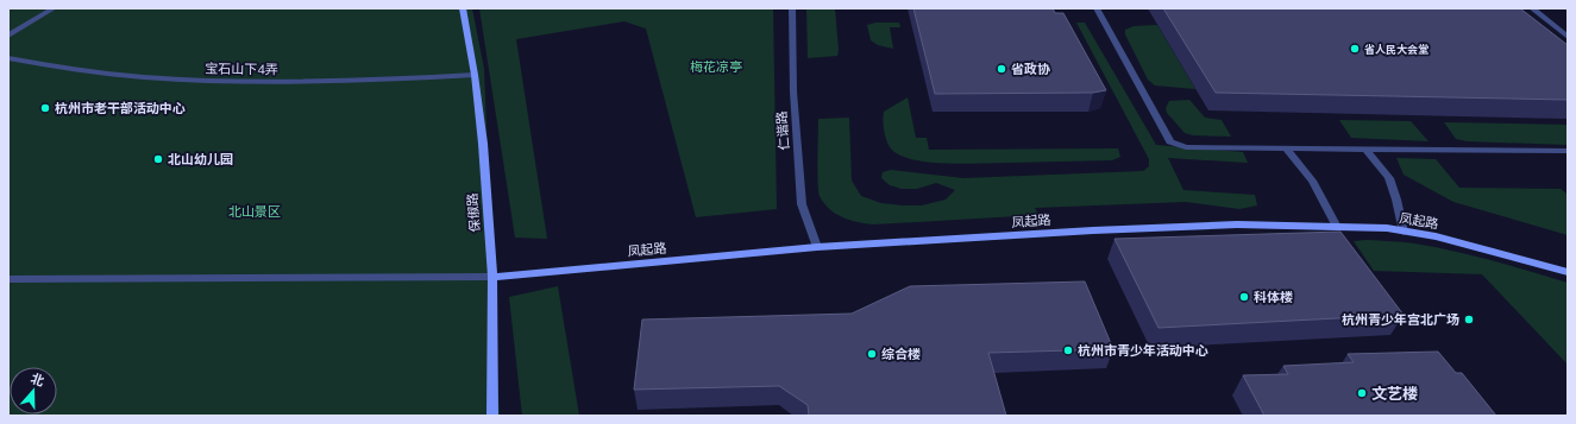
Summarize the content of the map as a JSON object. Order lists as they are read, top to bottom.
{
  "streets": {
    "street": [
      "宝石山下4弄",
      "仁谐路",
      "保俶路",
      "凤起路"
    ]
  },
  "crossings": [
    ["宝石山下4弄", "保俶路"],
    ["仁谐路", "凤起路"],
    ["保俶路", "凤起路"]
  ],
  "parks": ["梅花凉亭", "北山景区"],
  "places": [
    "省人民大会堂",
    "省政协",
    "杭州市老干部活动中心",
    "北山幼儿园",
    "科体楼",
    "杭州青少年宫北广场",
    "杭州市青少年活动中心",
    "综合楼",
    "文艺楼"
  ],
  "north": "top"
}
